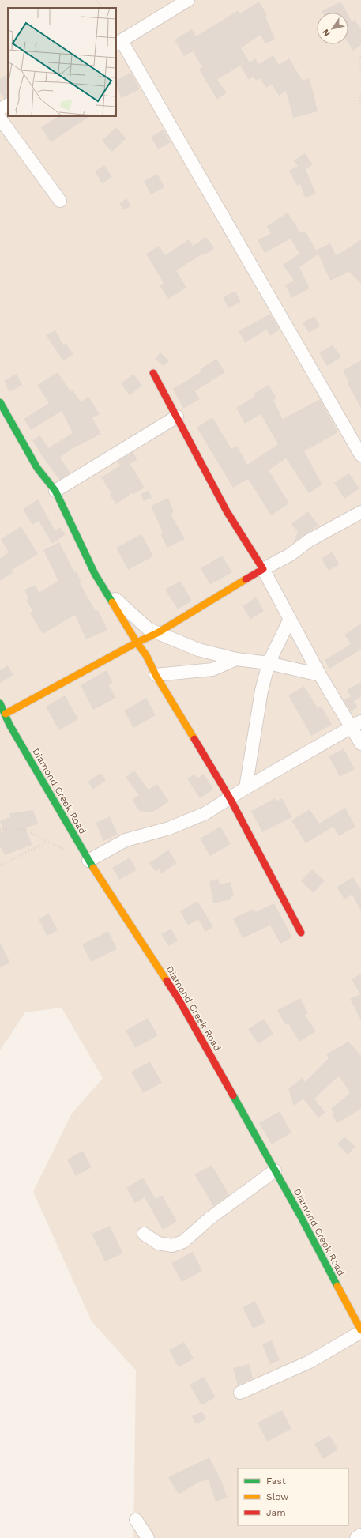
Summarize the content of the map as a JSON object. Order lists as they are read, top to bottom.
{
  "streets": {
    "street": ["Diamond Creek Road"]
  },
  "legend": ["Fast", "Slow", "Jam"],
  "north": "bottom left"
}
